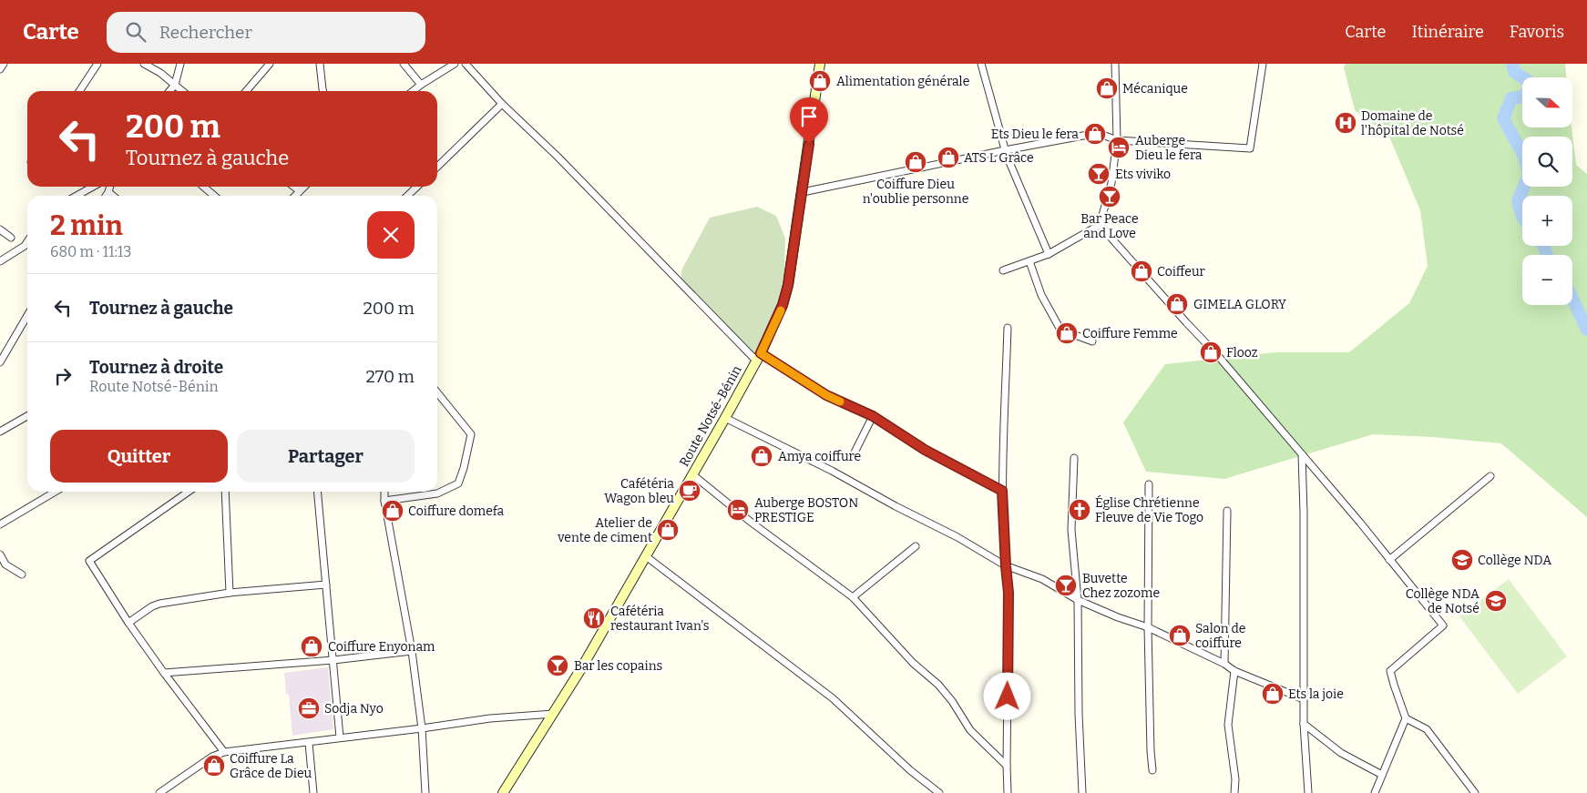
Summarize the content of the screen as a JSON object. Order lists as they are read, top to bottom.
{
  "streets": {
    "main road": ["Route Notsé-Bénin"]
  },
  "places": {
    "shop": [
      "Alimentation générale",
      "Mécanique",
      "Ets Dieu le fera",
      "ATS L Grâce",
      "Coiffure Dieu n'oublie personne",
      "Coiffeur",
      "GIMELA GLORY",
      "Coiffure Femme",
      "Flooz",
      "Amya coiffure",
      "Coiffure domefa",
      "Atelier de vente de ciment",
      "Salon de coiffure",
      "Coiffure Enyonam",
      "Ets la joie",
      "Coiffure La Grâce de Dieu"
    ],
    "hospital": ["Domaine de l'hôpital de Notsé"],
    "hotel": ["Auberge Dieu le fera", "Auberge BOSTON PRESTIGE"],
    "bar": [
      "Ets viviko",
      "Bar Peace and Love",
      "Buvette Chez zozome",
      "Bar les copains"
    ],
    "cafe": ["Cafétéria Wagon bleu"],
    "church": ["Église Chrétienne Fleuve de Vie Togo"],
    "school or university": ["Collège NDA", "Collège NDA de Notsé"],
    "restaurant": ["Cafétéria restaurant Ivan's"],
    "office": ["Sodja Nyo"]
  },
  "north": "right",
  "page": {
    "header": "Carte",
    "search": "Rechercher",
    "nav": ["Carte", "Itinéraire", "Favoris"],
    "map_buttons": ["+", "−"],
    "turn": ["200 m", "Tournez à gauche"],
    "heading": ["2 min", "680 m · 11:13"],
    "list": [
      {
        "name": "Tournez à gauche",
        "value": "200 m"
      },
      {
        "name": "Tournez à droite",
        "note": "Route Notsé-Bénin",
        "value": "270 m"
      }
    ],
    "buttons": ["Quitter", "Partager"]
  }
}
